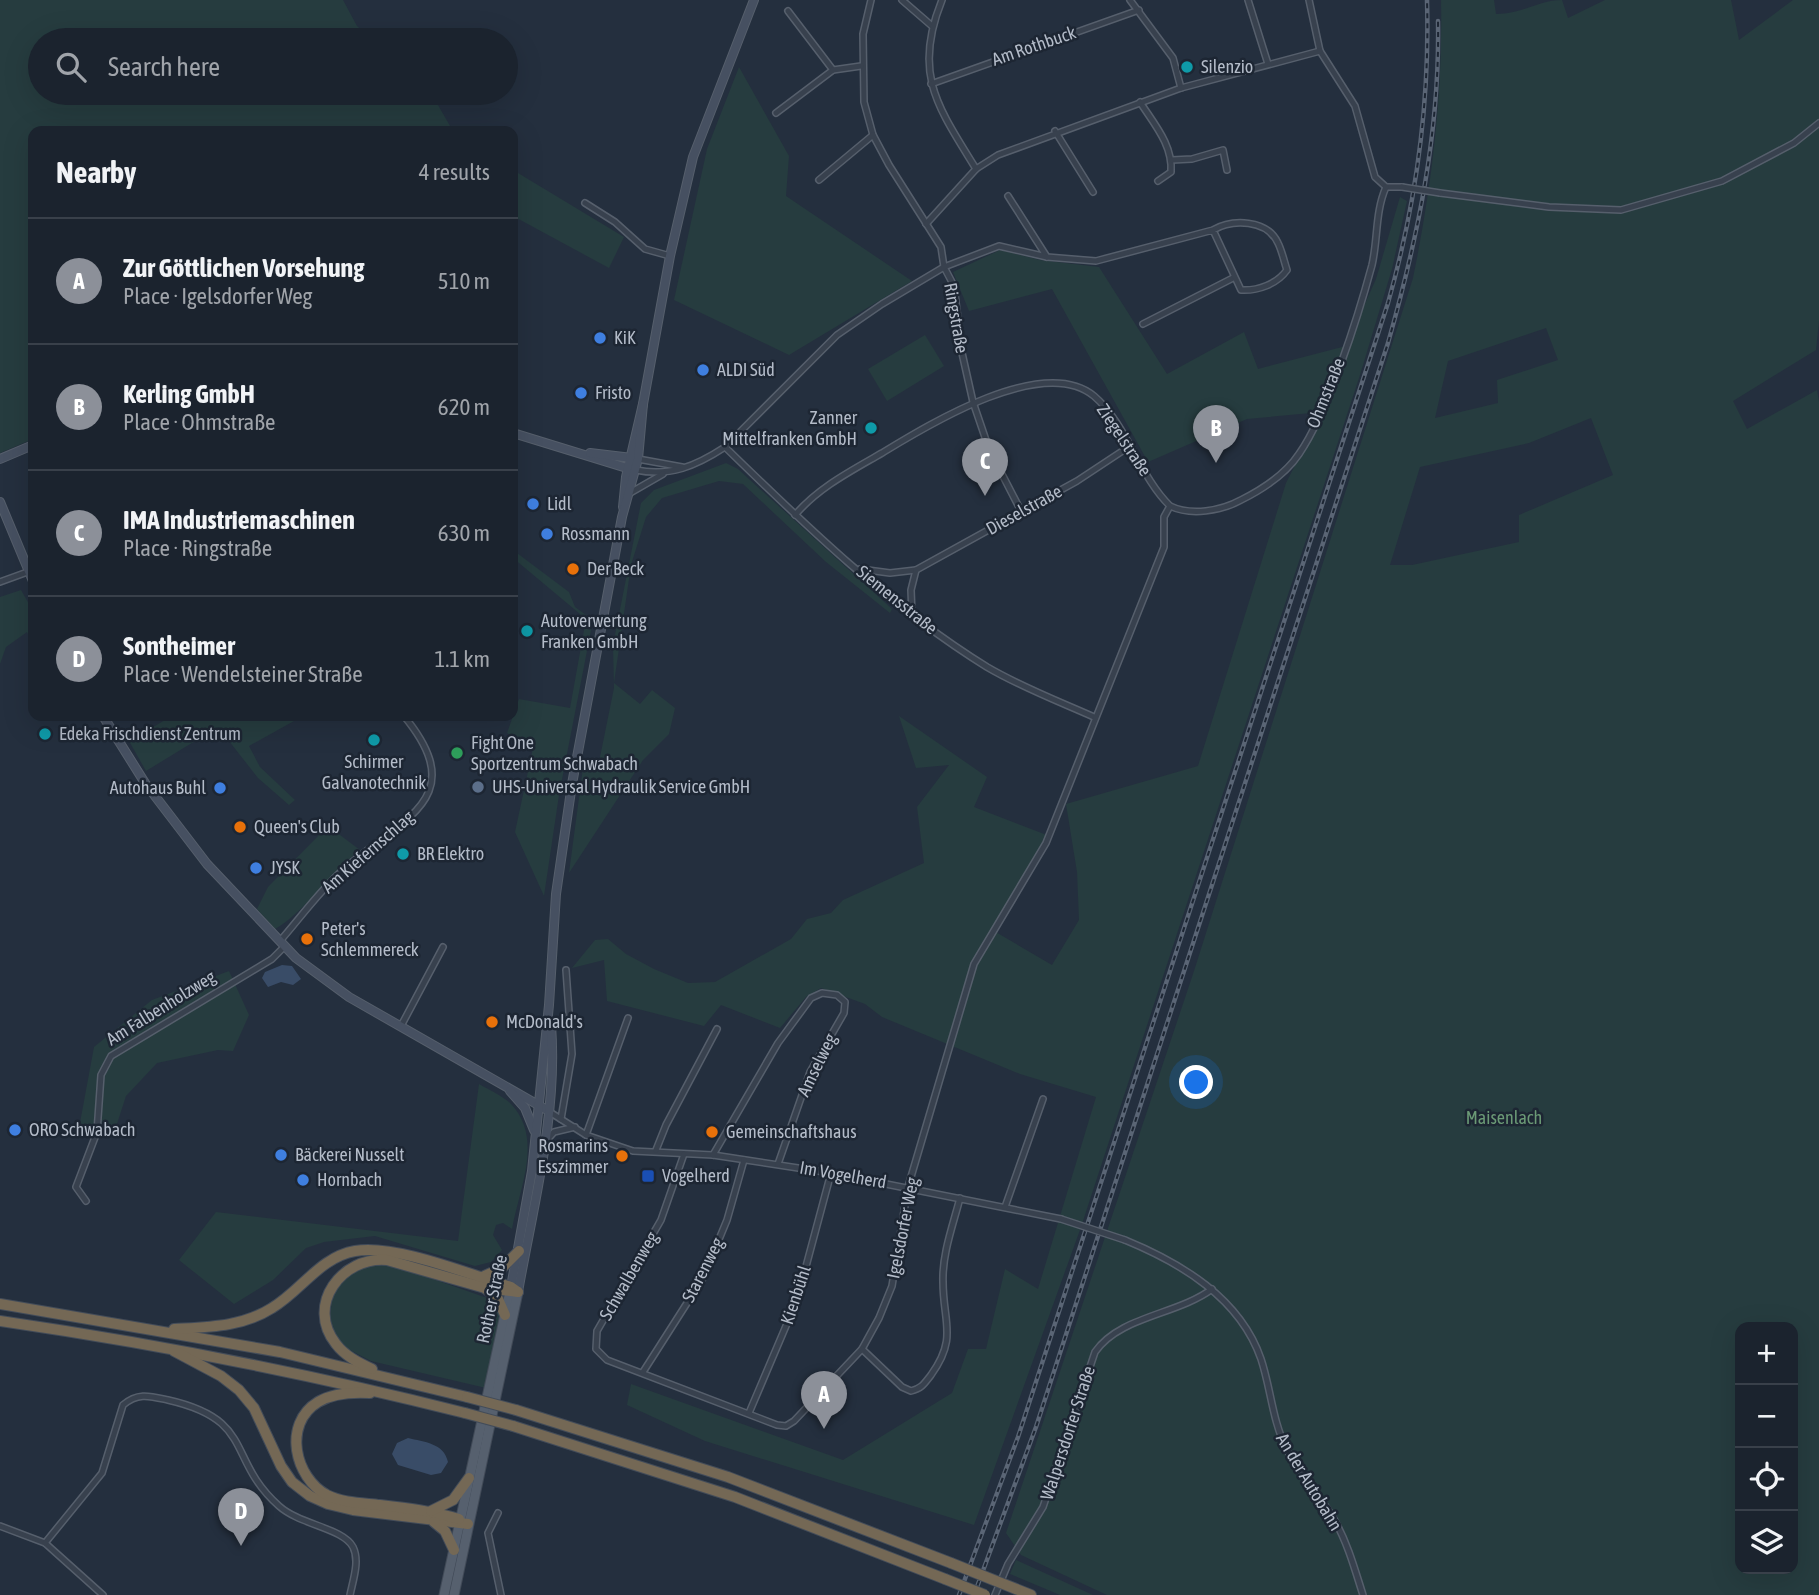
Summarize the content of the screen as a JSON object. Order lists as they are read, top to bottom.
{
  "streets": {
    "main road": ["Rother Straße"],
    "street": [
      "Am Rothbuck",
      "Ringstraße",
      "Ohmstraße",
      "Ziegelstraße",
      "Dieselstraße",
      "Siemensstraße",
      "Am Kiefernschlag",
      "Am Falbenholzweg",
      "Amselweg",
      "Im Vogelherd",
      "Igelsdorfer Weg",
      "Starenweg",
      "Schwalbenweg",
      "Kienbühl",
      "Walpersdorfer Straße",
      "An der Autobahn"
    ]
  },
  "crossings": [
    ["Ringstraße", "Ziegelstraße"],
    ["Ringstraße", "Dieselstraße"],
    ["Ohmstraße", "Ziegelstraße"],
    ["Ziegelstraße", "Dieselstraße"],
    ["Ziegelstraße", "Siemensstraße"],
    ["Dieselstraße", "Siemensstraße"],
    ["Siemensstraße", "Igelsdorfer Weg"],
    ["Am Kiefernschlag", "Am Falbenholzweg"],
    ["Amselweg", "Im Vogelherd"],
    ["Im Vogelherd", "Igelsdorfer Weg"],
    ["Im Vogelherd", "Starenweg"],
    ["Im Vogelherd", "Schwalbenweg"],
    ["Im Vogelherd", "Kienbühl"],
    ["Im Vogelherd", "Rother Straße"],
    ["Im Vogelherd", "Walpersdorfer Straße"],
    ["Im Vogelherd", "An der Autobahn"],
    ["Igelsdorfer Weg", "Starenweg"],
    ["Igelsdorfer Weg", "Schwalbenweg"],
    ["Igelsdorfer Weg", "Kienbühl"],
    ["Starenweg", "Schwalbenweg"]
  ],
  "parks": ["Maisenlach"],
  "places": {
    "other": [
      "Silenzio",
      "KiK",
      "ALDI Süd",
      "Fristo",
      "Zanner Mittelfranken GmbH",
      "Lidl",
      "Rossmann",
      "Der Beck",
      "Autoverwertung Franken GmbH",
      "Edeka Frischdienst Zentrum",
      "Schirmer Galvanotechnik",
      "Fight One Sportzentrum Schwabach",
      "UHS-Universal Hydraulik Service GmbH",
      "Autohaus Buhl",
      "Queen's Club",
      "BR Elektro",
      "JYSK",
      "Peter's Schlemmereck",
      "McDonald's",
      "ORO Schwabach",
      "Gemeinschaftshaus",
      "Bäckerei Nusselt",
      "Rosmarins Esszimmer",
      "Hornbach"
    ],
    "transit": ["Vogelherd"]
  },
  "page": {
    "search": "Search here",
    "heading": ["Nearby", "4 results"],
    "list": [
      {
        "mark": "A",
        "name": "Zur Göttlichen Vorsehung",
        "note": "Place · Igelsdorfer Weg",
        "value": "510 m"
      },
      {
        "mark": "B",
        "name": "Kerling GmbH",
        "note": "Place · Ohmstraße",
        "value": "620 m"
      },
      {
        "mark": "C",
        "name": "IMA Industriemaschinen",
        "note": "Place · Ringstraße",
        "value": "630 m"
      },
      {
        "mark": "D",
        "name": "Sontheimer",
        "note": "Place · Wendelsteiner Straße",
        "value": "1.1 km"
      }
    ],
    "pins": [
      "B",
      "C",
      "A",
      "D"
    ],
    "map_buttons": ["+", "−"]
  }
}
